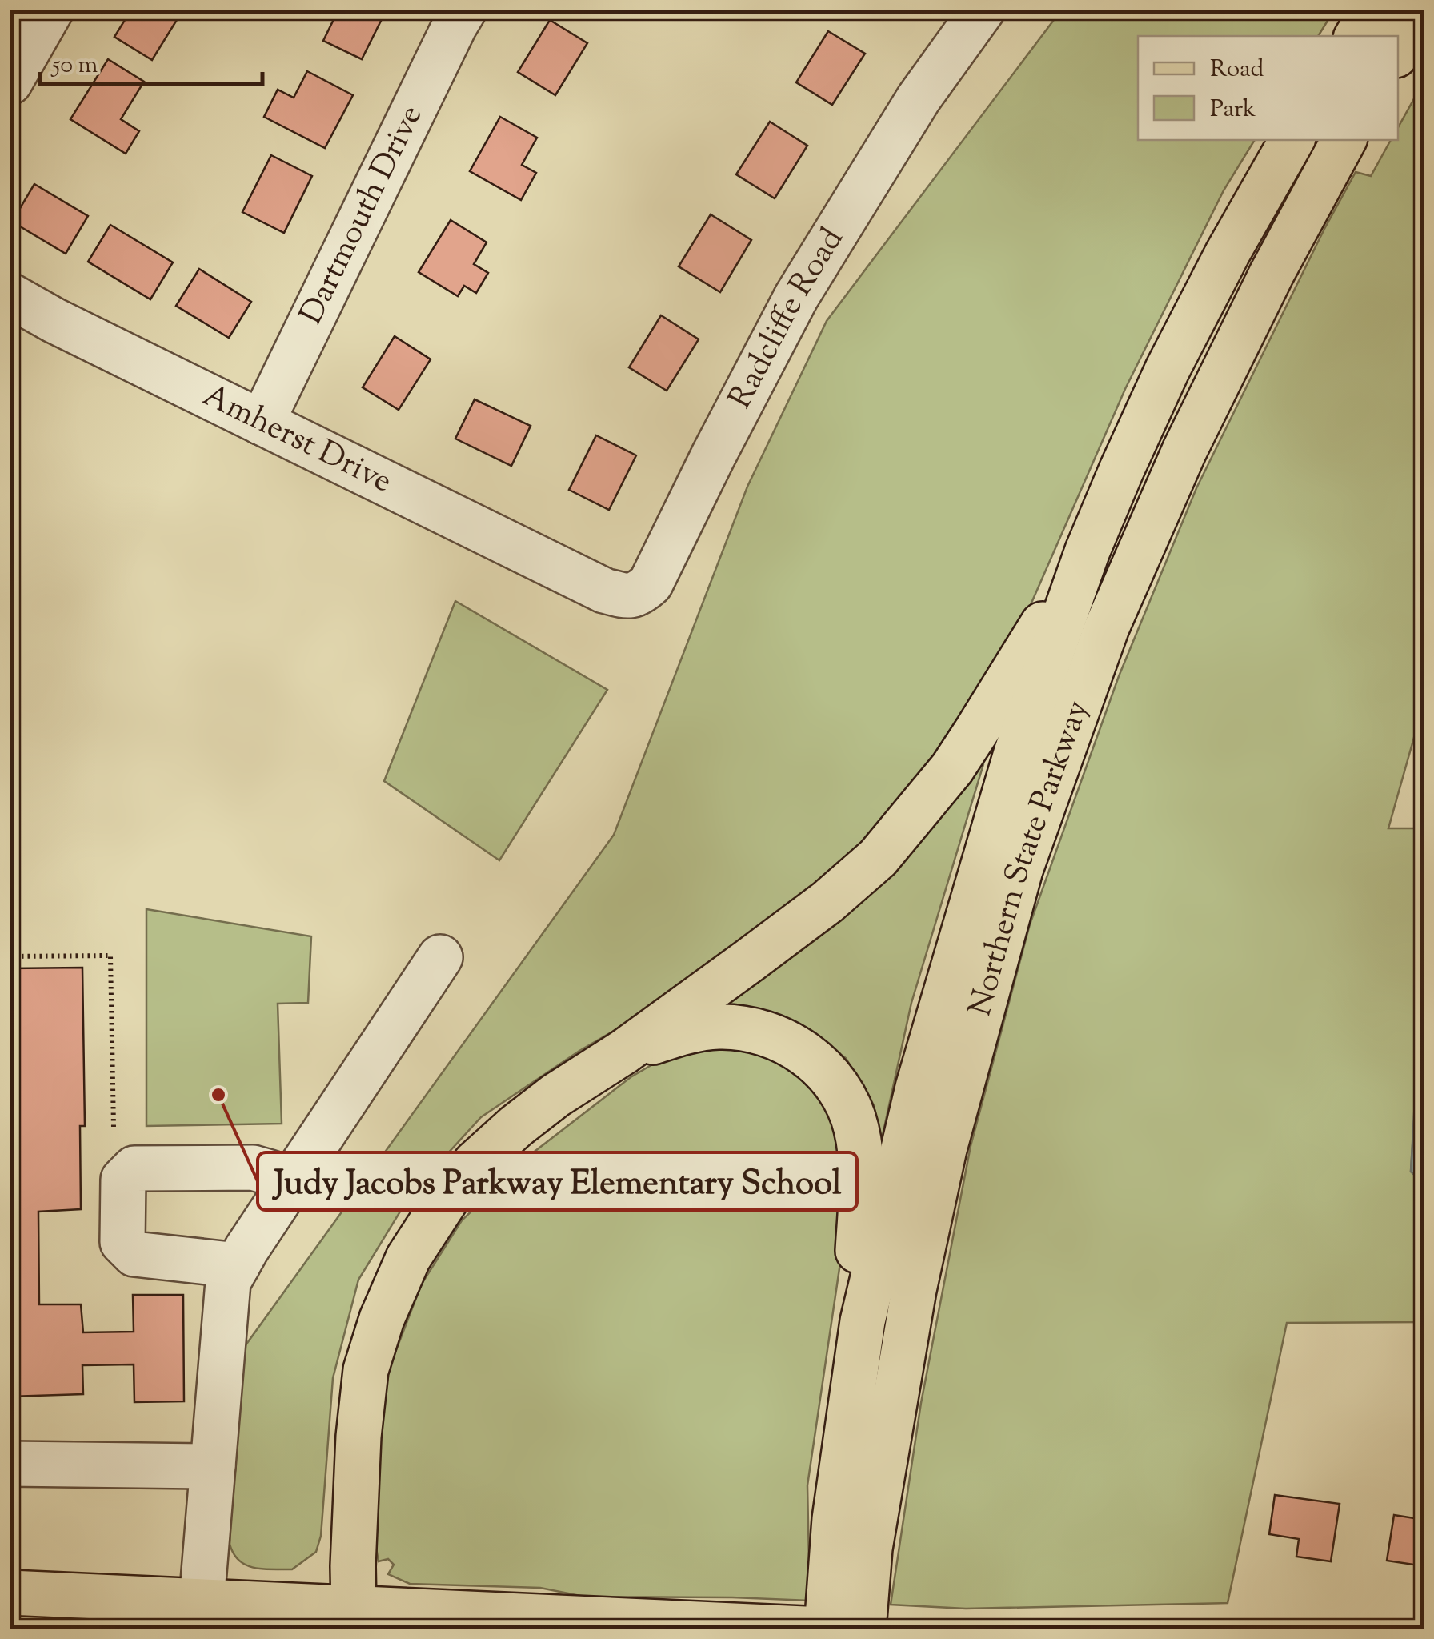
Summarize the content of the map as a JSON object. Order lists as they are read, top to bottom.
{
  "streets": {
    "main road": ["Northern State Parkway"],
    "street": ["Dartmouth Drive", "Radcliffe Road", "Amherst Drive"]
  },
  "crossings": [
    ["Dartmouth Drive", "Amherst Drive"],
    ["Radcliffe Road", "Amherst Drive"]
  ],
  "places": ["Judy Jacobs Parkway Elementary School"],
  "legend": ["Road", "Park"],
  "scale_bar": "50 m"
}
